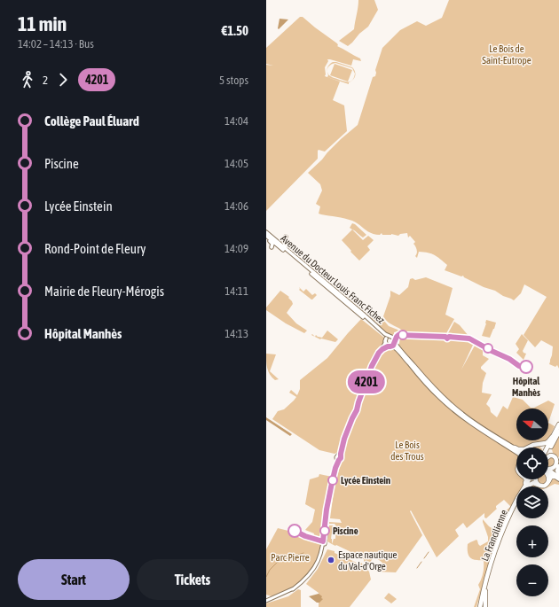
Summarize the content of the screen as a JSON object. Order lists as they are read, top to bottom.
{
  "streets": {
    "highway": ["La Francilienne"],
    "main road": ["Avenue du Docteur Louis Franc Fichez"]
  },
  "parks": ["Le Bois de Saint-Eutrope", "Le Bois des Trous", "Parc Pierre"],
  "places": [
    "Hôpital Manhès",
    "Lycée Einstein",
    "Piscine",
    "Espace nautique du Val-d'Orge"
  ],
  "lines": ["bus line 4201"],
  "north": "left",
  "page": {
    "heading": ["11 min", "14:02 – 14:13 · Bus", "€1.50"],
    "on_map": "4201",
    "legs": ["2", "4201", "5 stops"],
    "list": [
      {
        "name": "Collège Paul Éluard",
        "value": "14:04"
      },
      {
        "name": "Piscine",
        "value": "14:05"
      },
      {
        "name": "Lycée Einstein",
        "value": "14:06"
      },
      {
        "name": "Rond-Point de Fleury",
        "value": "14:09"
      },
      {
        "name": "Mairie de Fleury-Mérogis",
        "value": "14:11"
      },
      {
        "name": "Hôpital Manhès",
        "value": "14:13"
      }
    ],
    "map_buttons": ["+", "−"],
    "buttons": ["Start", "Tickets"]
  }
}
